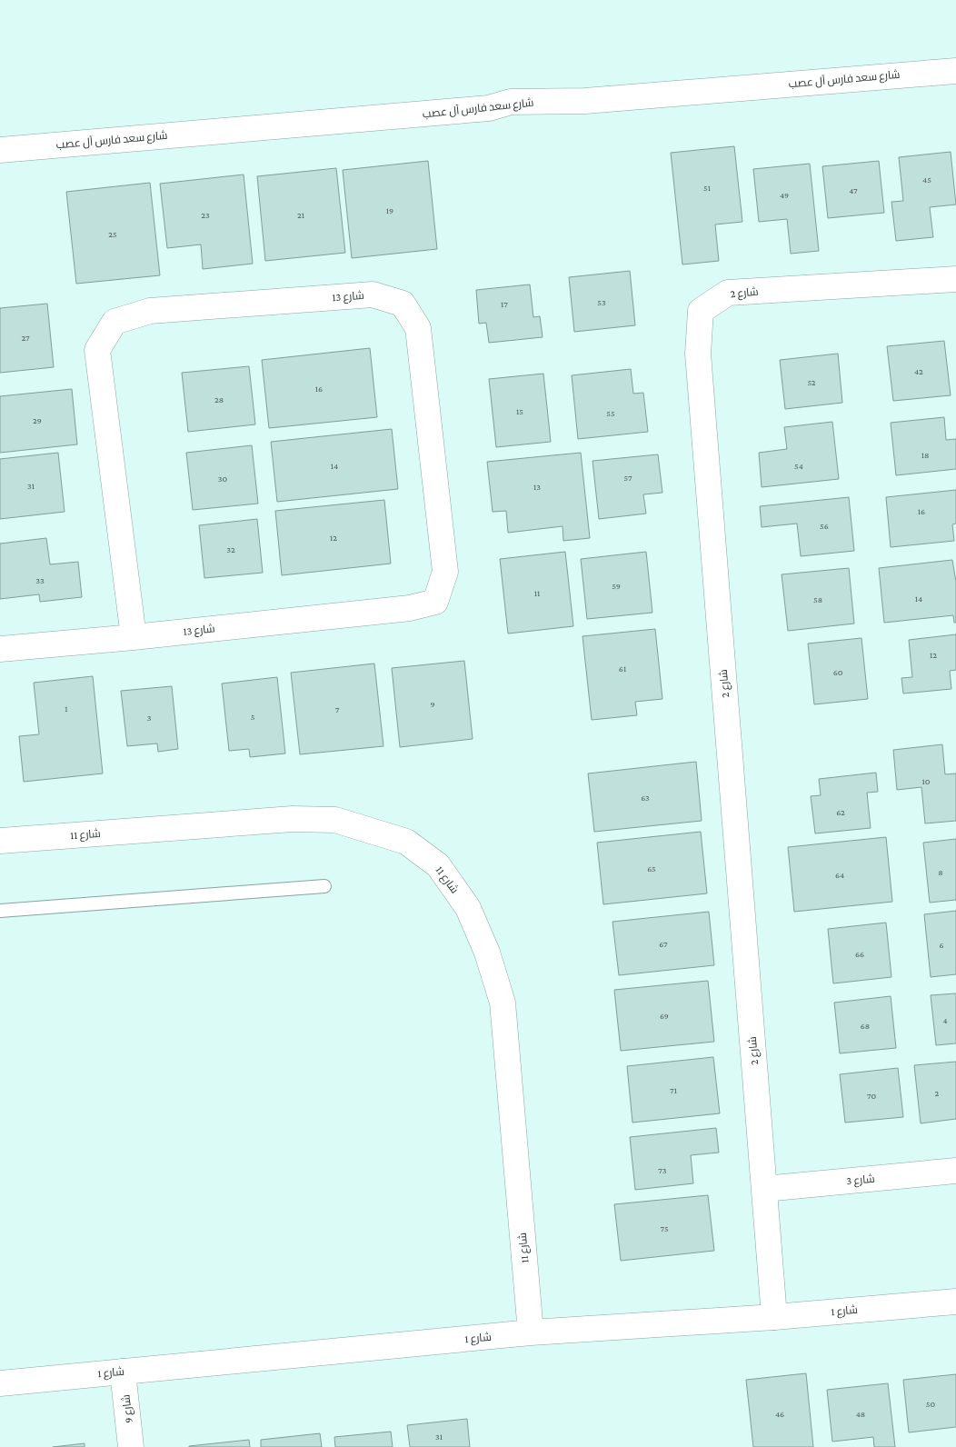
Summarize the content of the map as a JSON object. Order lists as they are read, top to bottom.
{
  "streets": {
    "street": [
      "شارع سعد فارس آل عصب",
      "شارع 2",
      "شارع 13",
      "شارع 11",
      "شارع 3",
      "شارع 1",
      "شارع 9"
    ]
  },
  "crossings": [
    ["شارع 2", "شارع 3"],
    ["شارع 2", "شارع 1"],
    ["شارع 11", "شارع 1"],
    ["شارع 1", "شارع 9"]
  ],
  "house_numbers": [
    "45",
    "51",
    "47",
    "49",
    "19",
    "23",
    "21",
    "25",
    "53",
    "17",
    "27",
    "42",
    "52",
    "16",
    "28",
    "15",
    "55",
    "29",
    "18",
    "14",
    "54",
    "57",
    "30",
    "31",
    "13",
    "16",
    "56",
    "12",
    "32",
    "33",
    "59",
    "11",
    "14",
    "58",
    "12",
    "61",
    "60",
    "9",
    "1",
    "7",
    "5",
    "3",
    "10",
    "63",
    "62",
    "65",
    "8",
    "64",
    "67",
    "6",
    "66",
    "69",
    "4",
    "68",
    "71",
    "2",
    "70",
    "73",
    "75",
    "50",
    "46",
    "48",
    "31"
  ]
}
